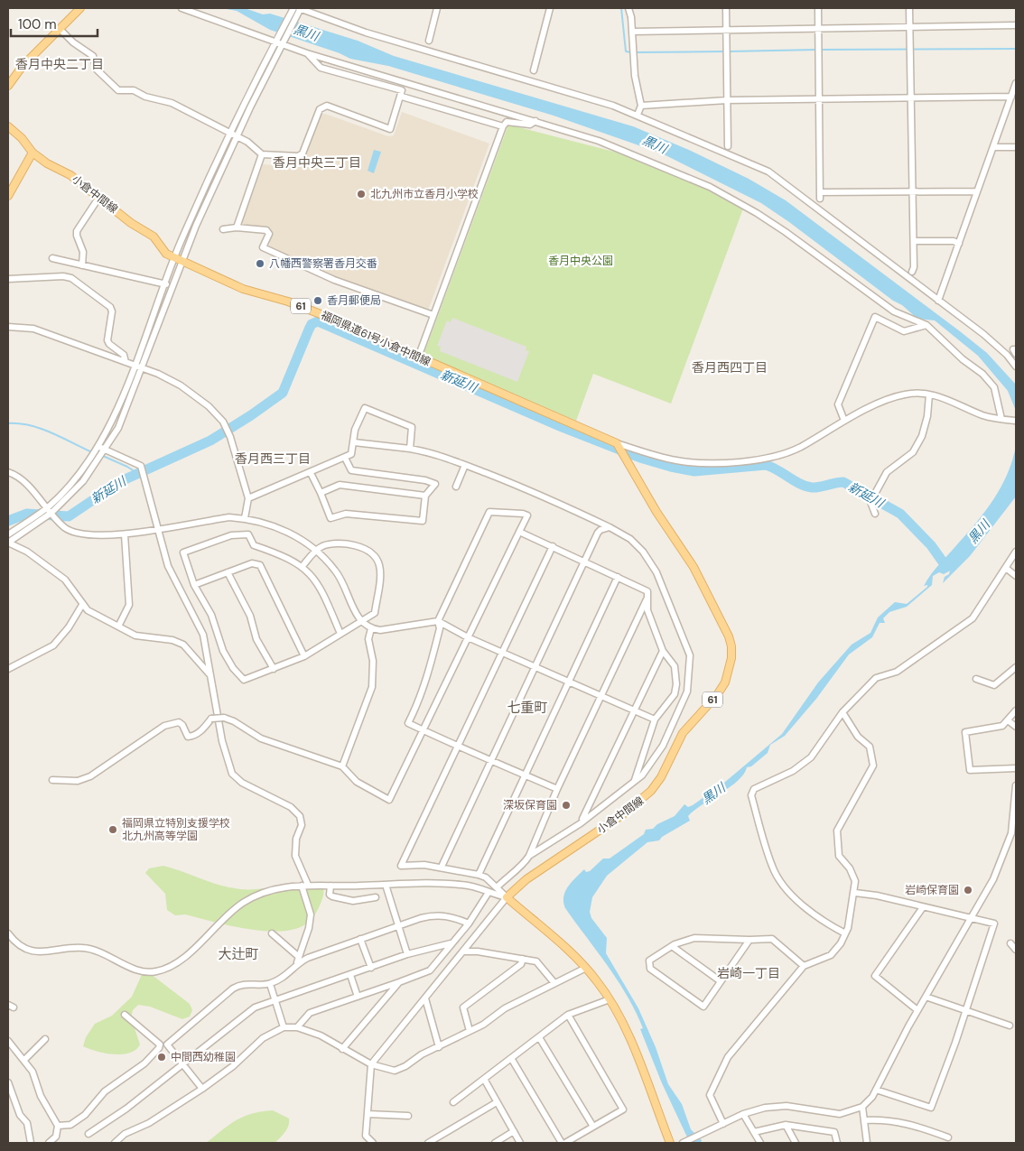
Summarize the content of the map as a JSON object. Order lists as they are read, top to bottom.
{
  "streets": {
    "main road": ["小倉中間線", "61", "福岡県道61号小倉中間線"]
  },
  "crossings": [
    ["小倉中間線", "福岡県道61号小倉中間線"]
  ],
  "districts": [
    "香月中央二丁目",
    "香月中央三丁目",
    "香月西四丁目",
    "香月西三丁目",
    "七重町",
    "大辻町",
    "岩崎一丁目"
  ],
  "water": ["黒川", "新延川"],
  "parks": ["香月中央公園"],
  "places": [
    "北九州市立香月小学校",
    "八幡西警察署香月交番",
    "香月郵便局",
    "深坂保育園",
    "福岡県立特別支援学校 北九州高等学園",
    "岩崎保育園",
    "中間西幼稚園"
  ],
  "scale_bar": "100 m"
}
